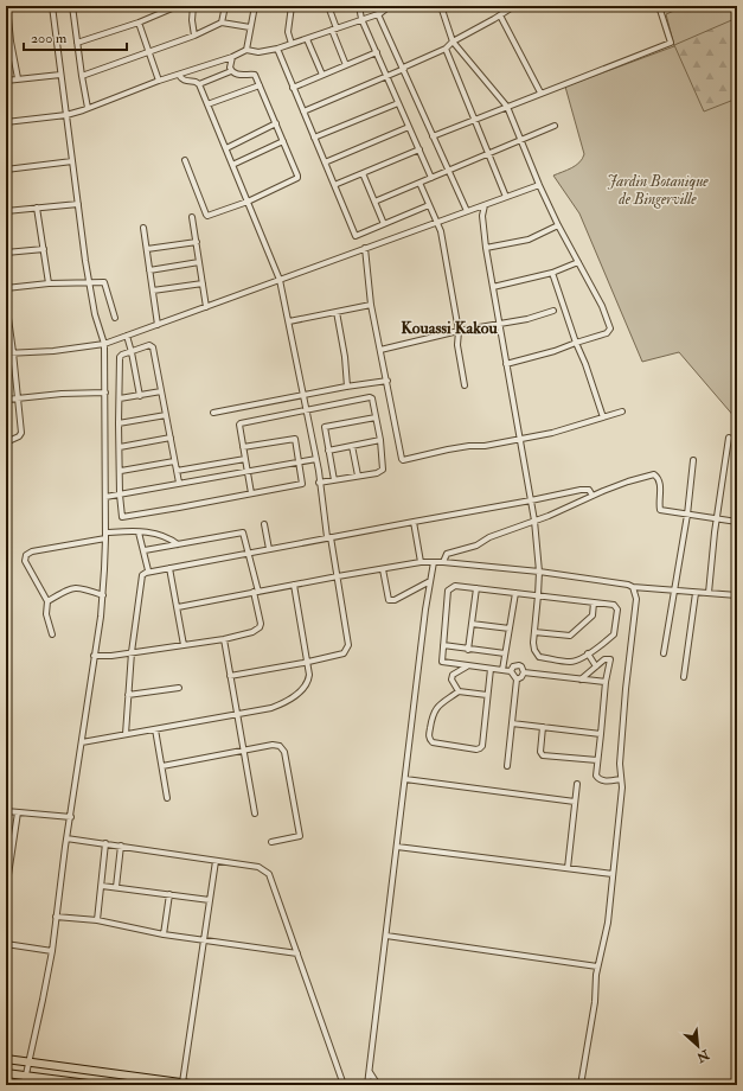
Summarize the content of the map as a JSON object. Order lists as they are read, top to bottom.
{
  "districts": ["Kouassi Kakou"],
  "parks": ["Jardin Botanique de Bingerville"],
  "scale_bar": "200 m",
  "north": "bottom right"
}
